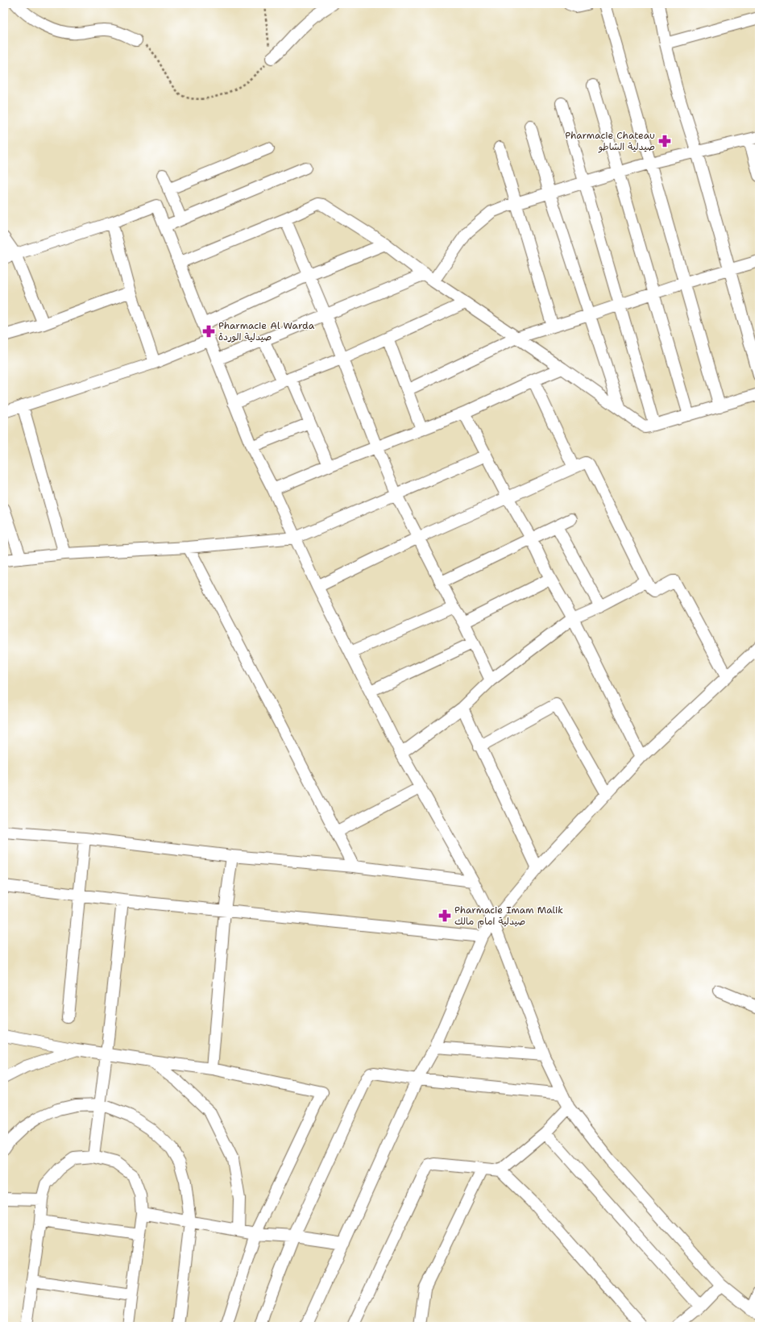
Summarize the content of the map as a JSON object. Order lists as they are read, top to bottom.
{
  "places": {
    "pharmacy": ["Pharmacie Chateau صيدلية الشاطو", "Pharmacie Al Warda صيدلية الوردة", "Pharmacie Imam Malik صيدلية امام مالك"]
  }
}
